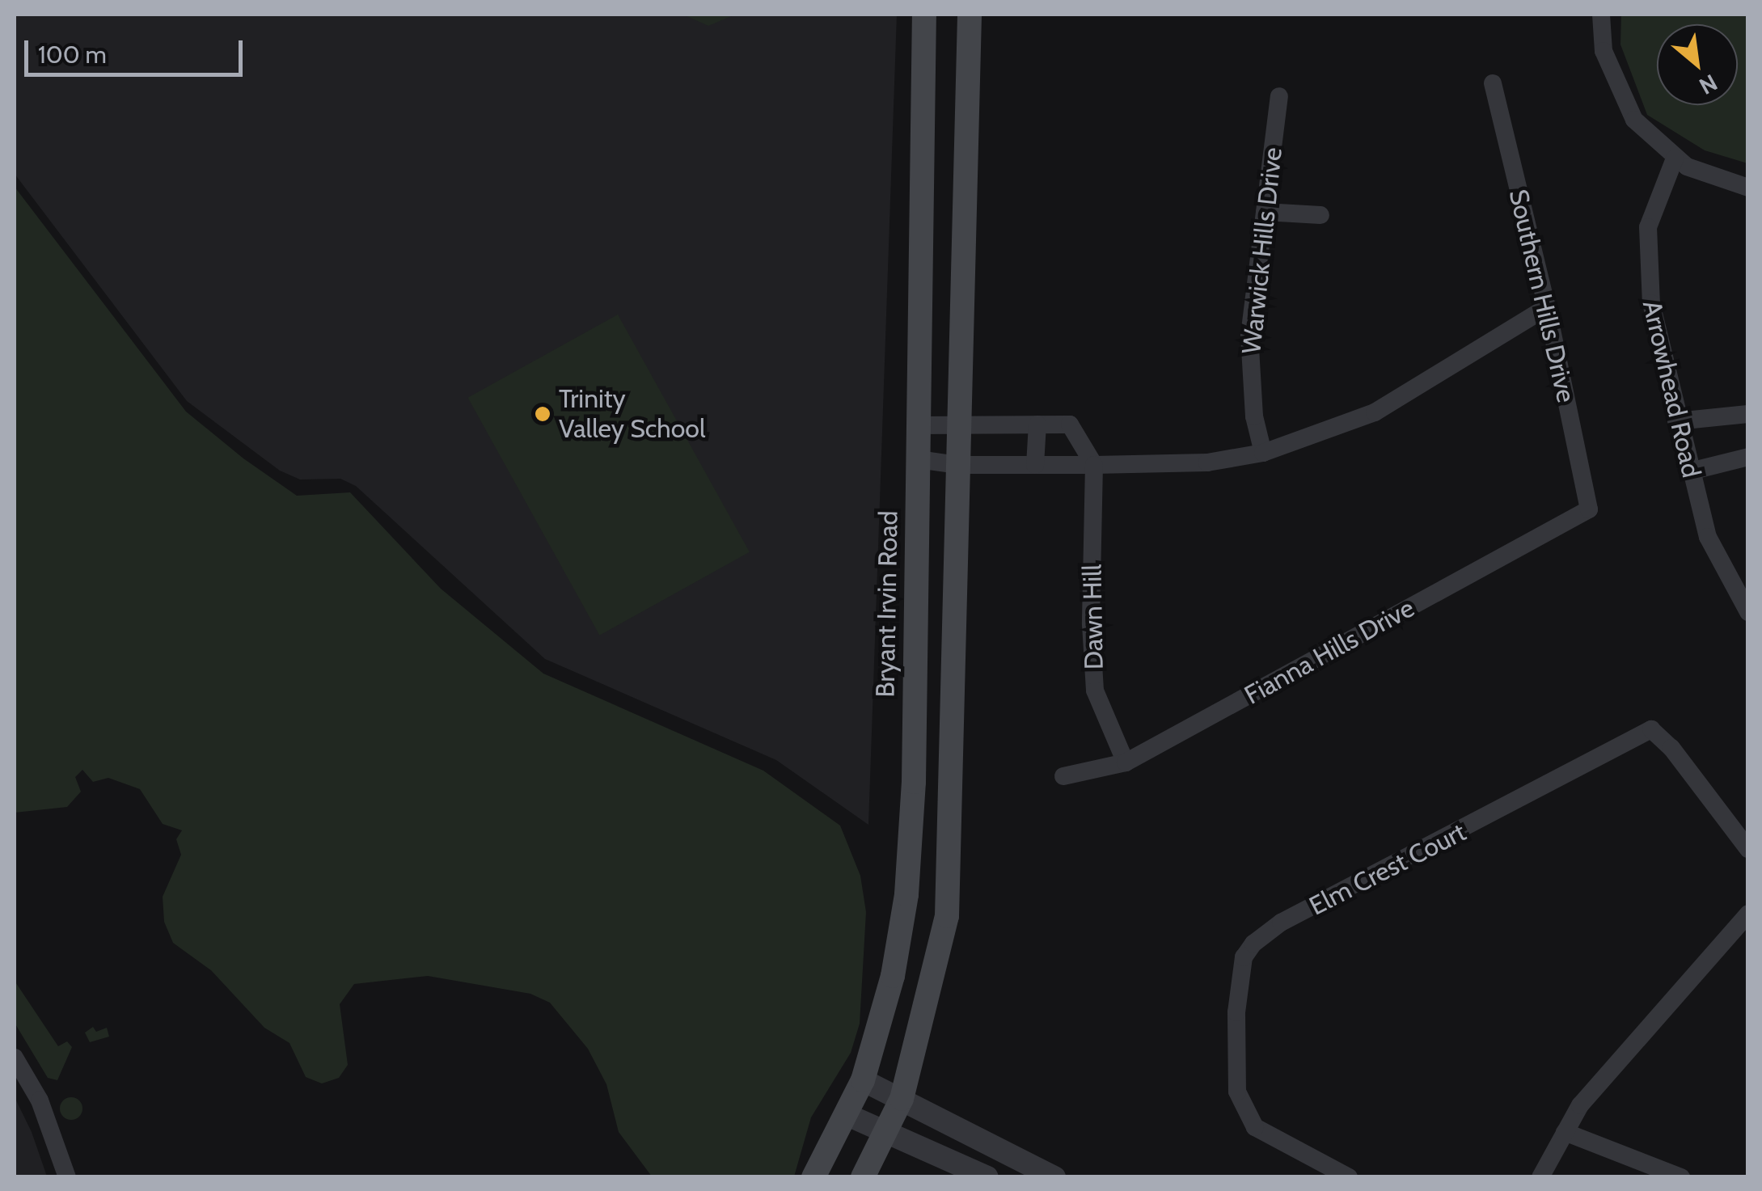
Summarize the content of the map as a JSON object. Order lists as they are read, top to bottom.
{
  "streets": {
    "main road": ["Bryant Irvin Road"],
    "street": [
      "Warwick Hills Drive",
      "Southern Hills Drive",
      "Arrowhead Road",
      "Dawn Hill",
      "Fianna Hills Drive",
      "Elm Crest Court"
    ]
  },
  "crossings": [
    ["Southern Hills Drive", "Fianna Hills Drive"],
    ["Dawn Hill", "Fianna Hills Drive"]
  ],
  "places": ["Trinity Valley School"],
  "scale_bar": "100 m",
  "north": "bottom right"
}
